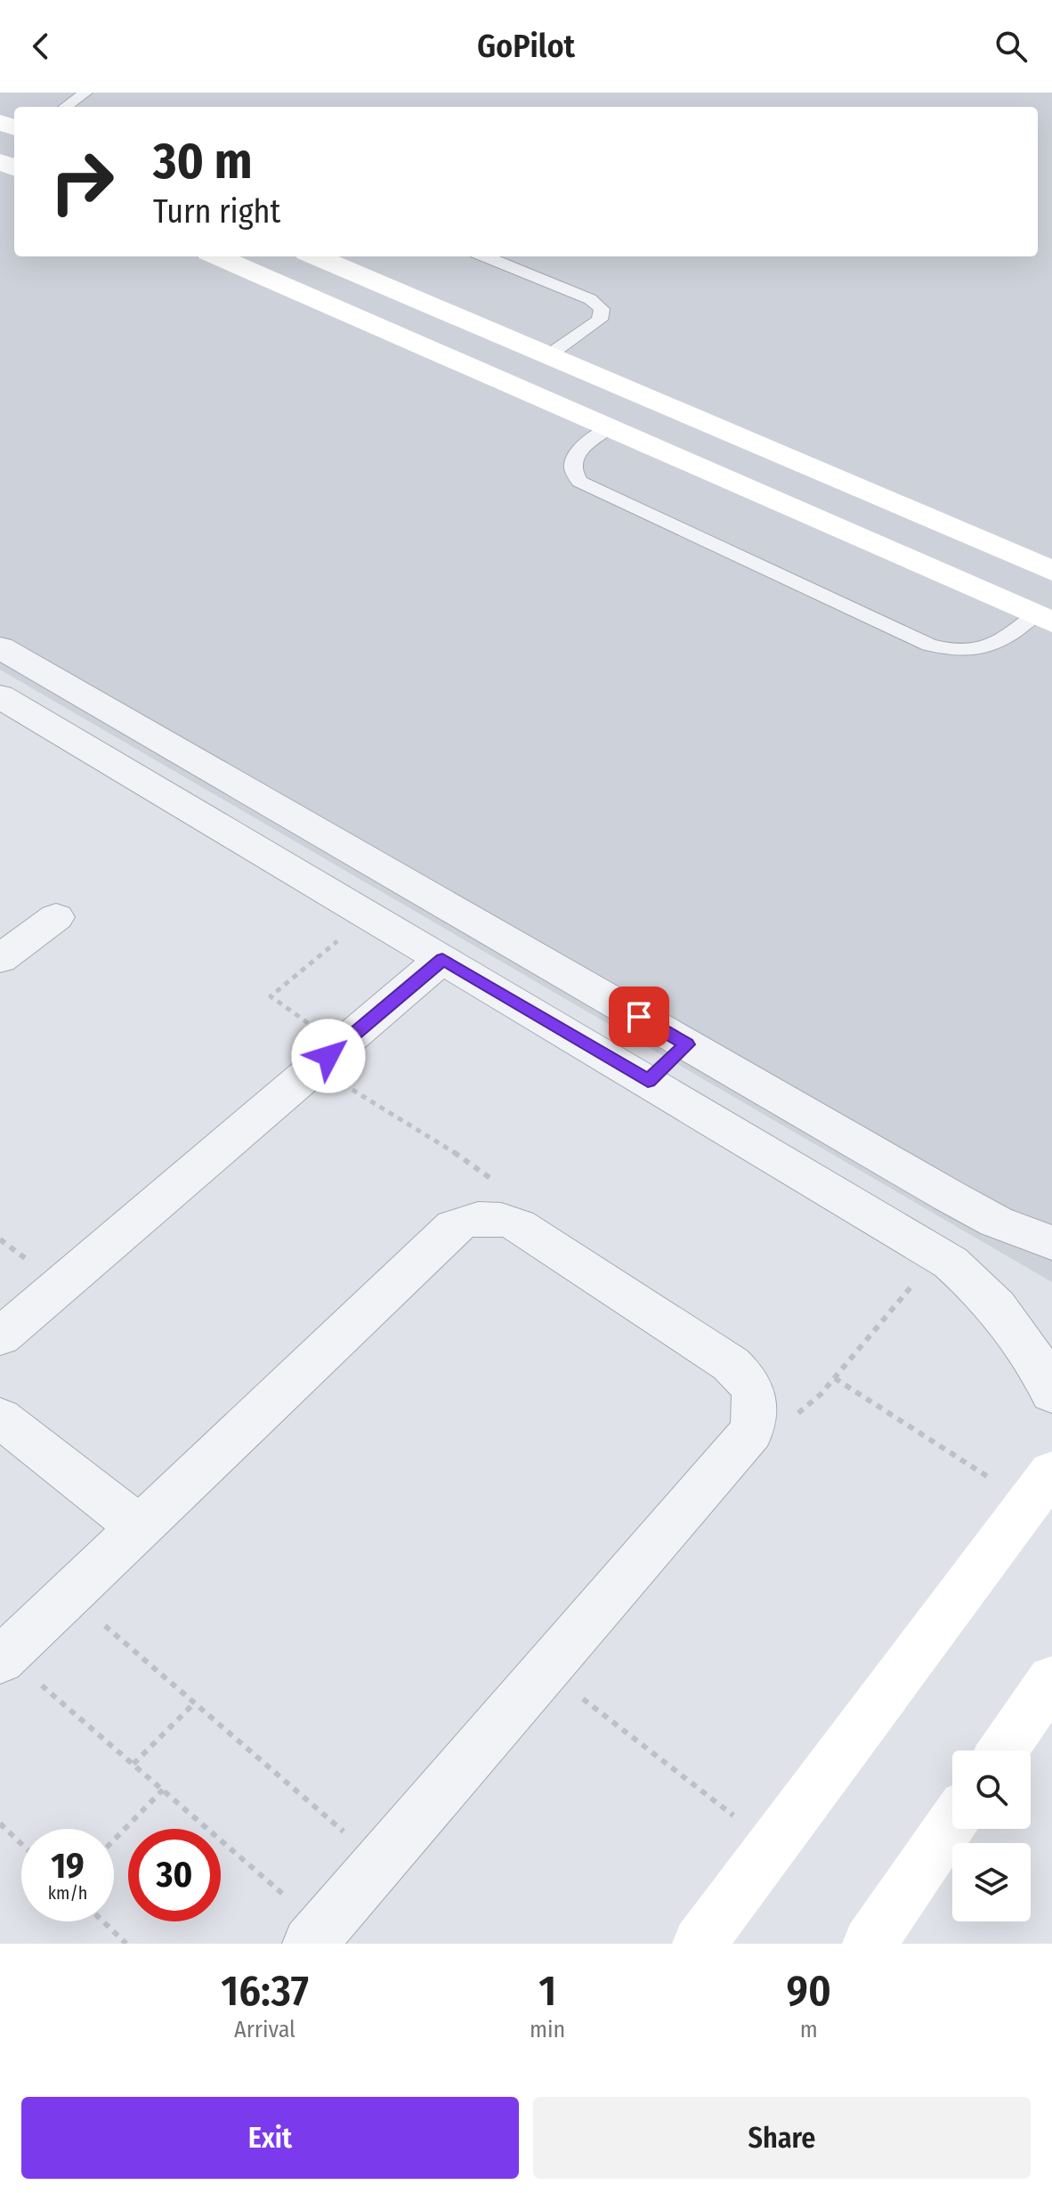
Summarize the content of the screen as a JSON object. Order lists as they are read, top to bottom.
{
  "page": {
    "header": "GoPilot",
    "turn": ["30 m", "Turn right"],
    "speed": "19 km/h",
    "limit": "30",
    "eta": [
      "16:37",
      "Arrival",
      "1",
      "min",
      "90",
      "m"
    ],
    "buttons": ["Exit", "Share"]
  }
}
